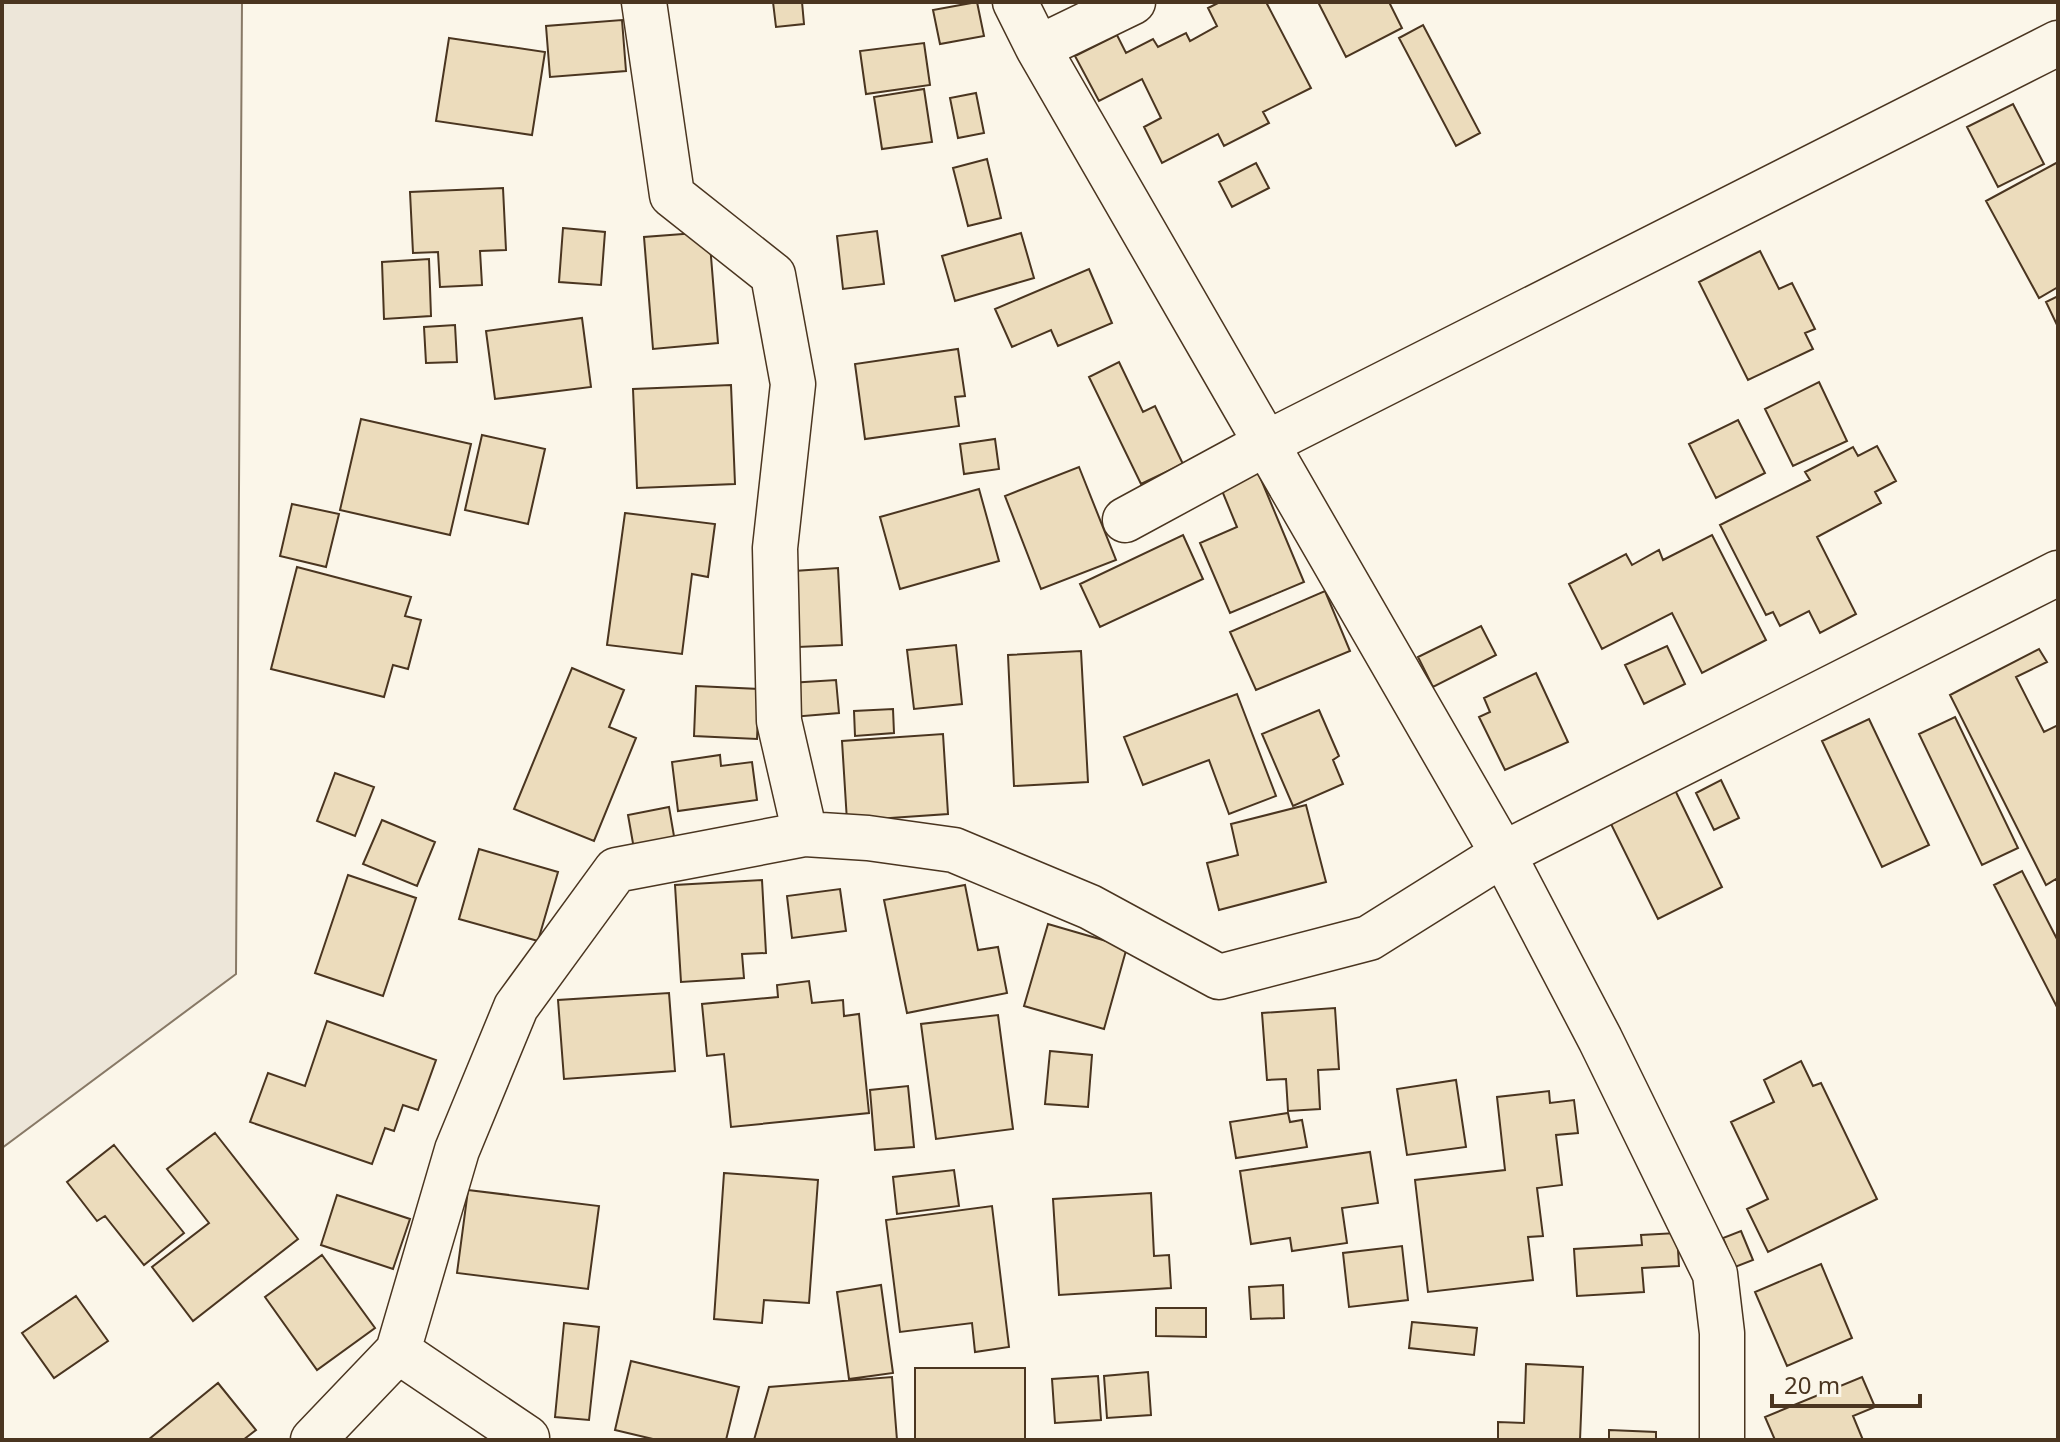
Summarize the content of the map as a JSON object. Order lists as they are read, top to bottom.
{
  "scale_bar": "20 m"
}
